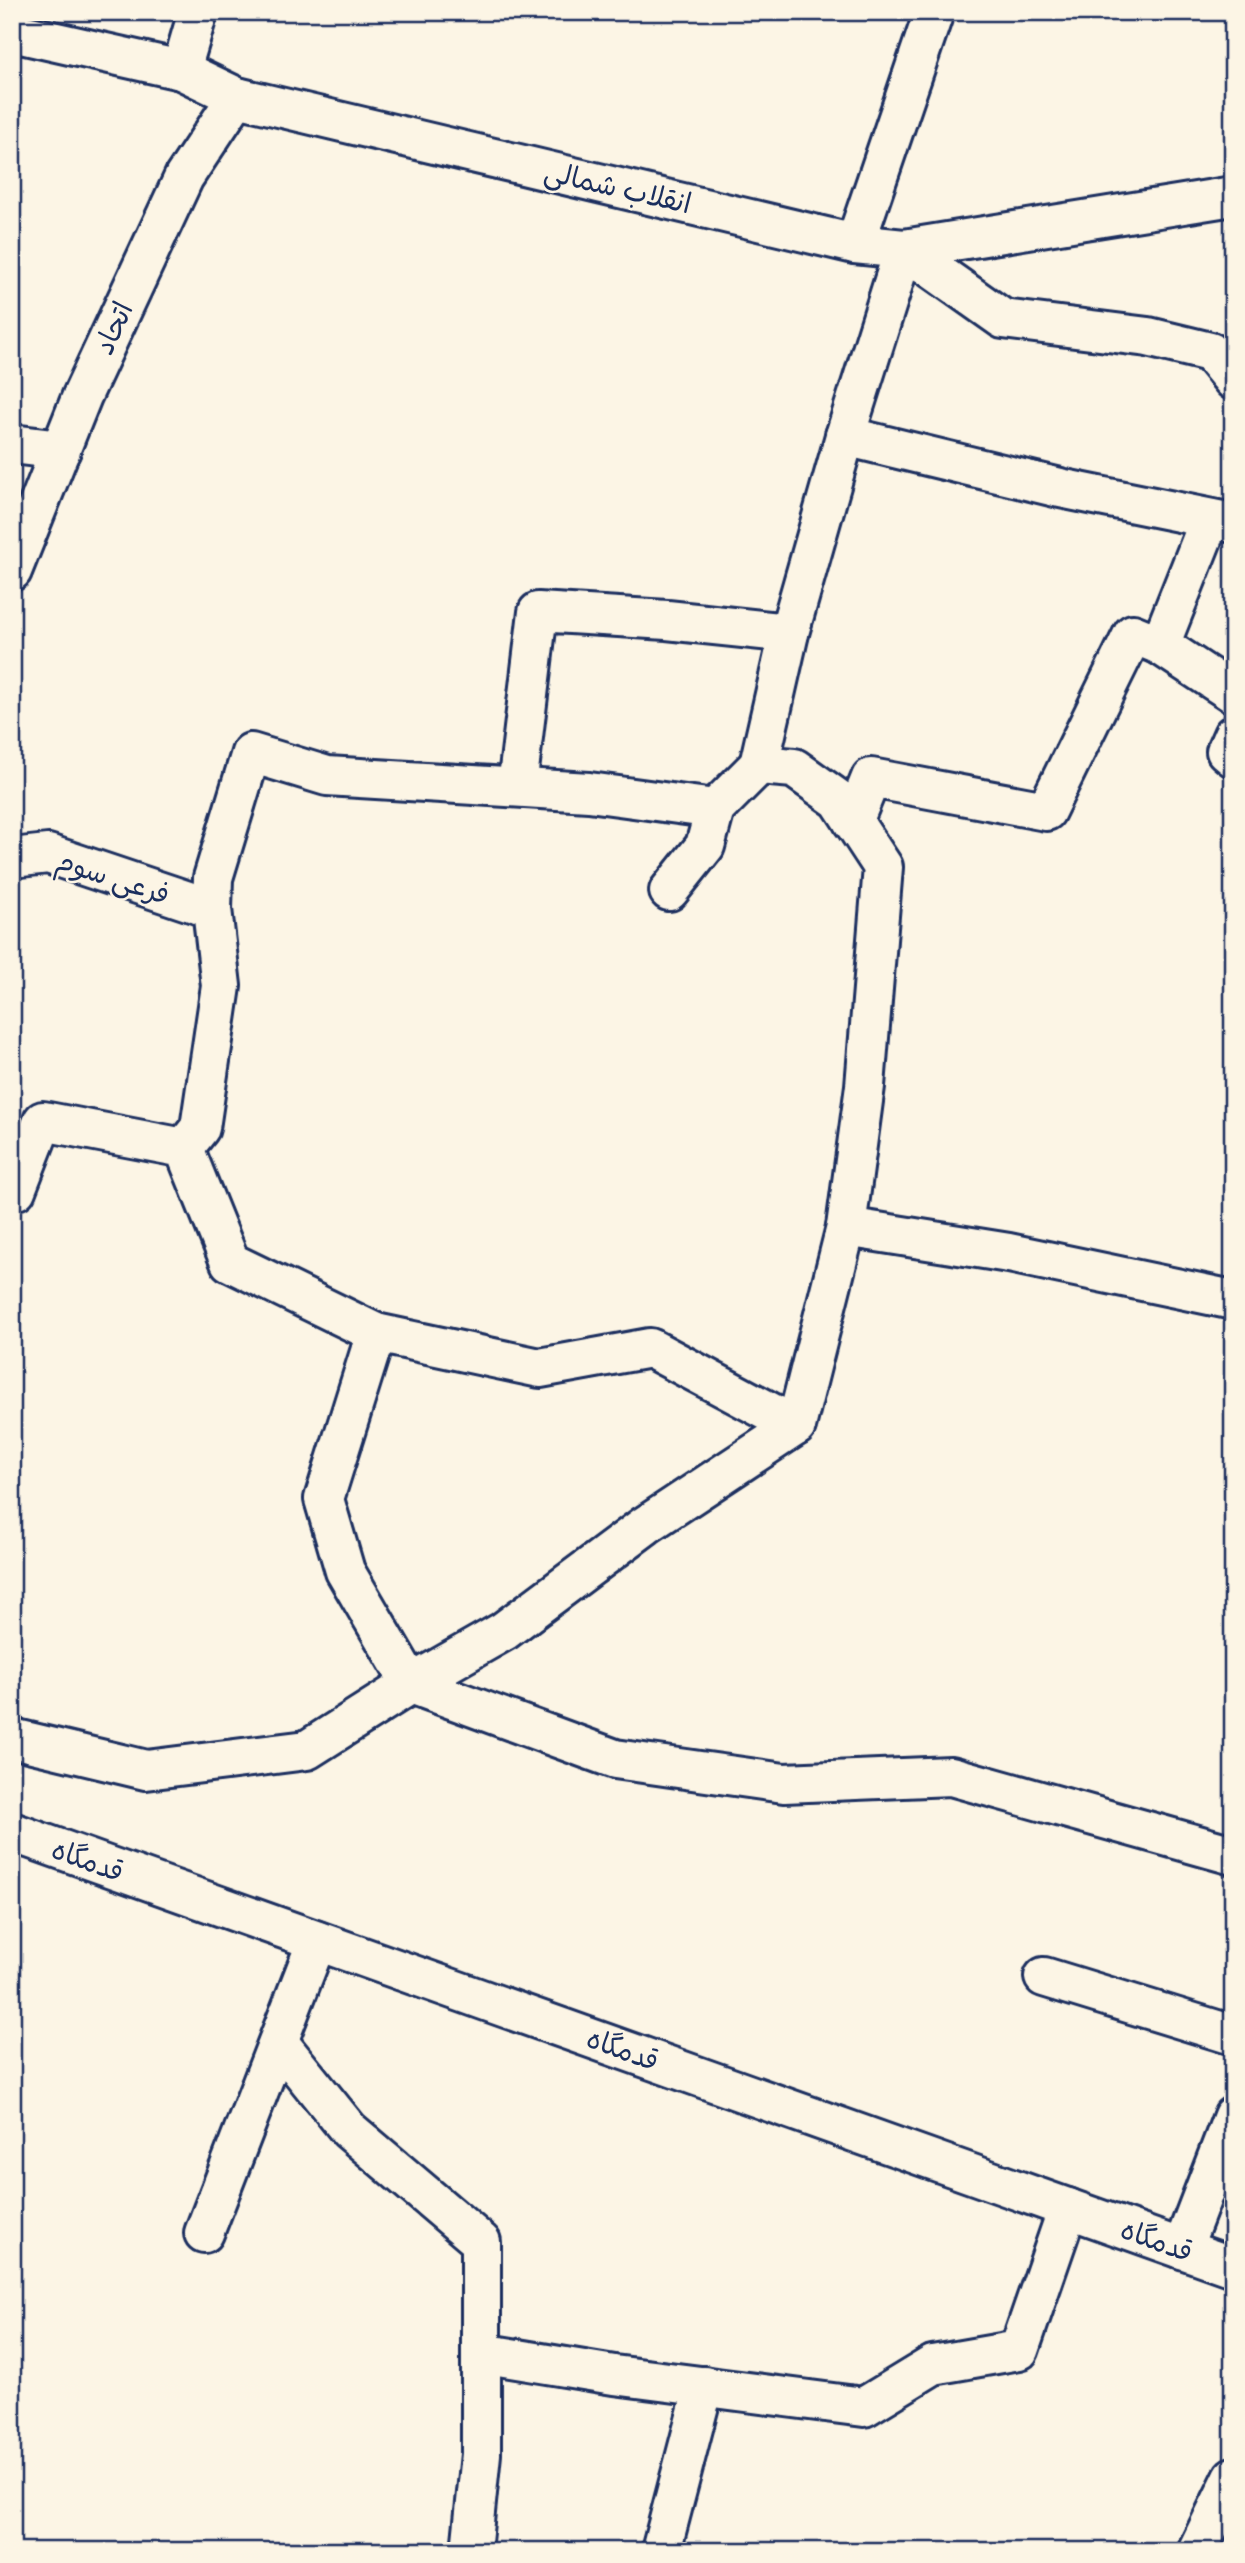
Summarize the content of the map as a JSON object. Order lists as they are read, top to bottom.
{
  "streets": {
    "street": [
      "انقلاب شمالی",
      "اتحاد",
      "فرعی سوم",
      "قدمگاه"
    ]
  },
  "crossings": [
    ["انقلاب شمالی", "اتحاد"]
  ]
}
